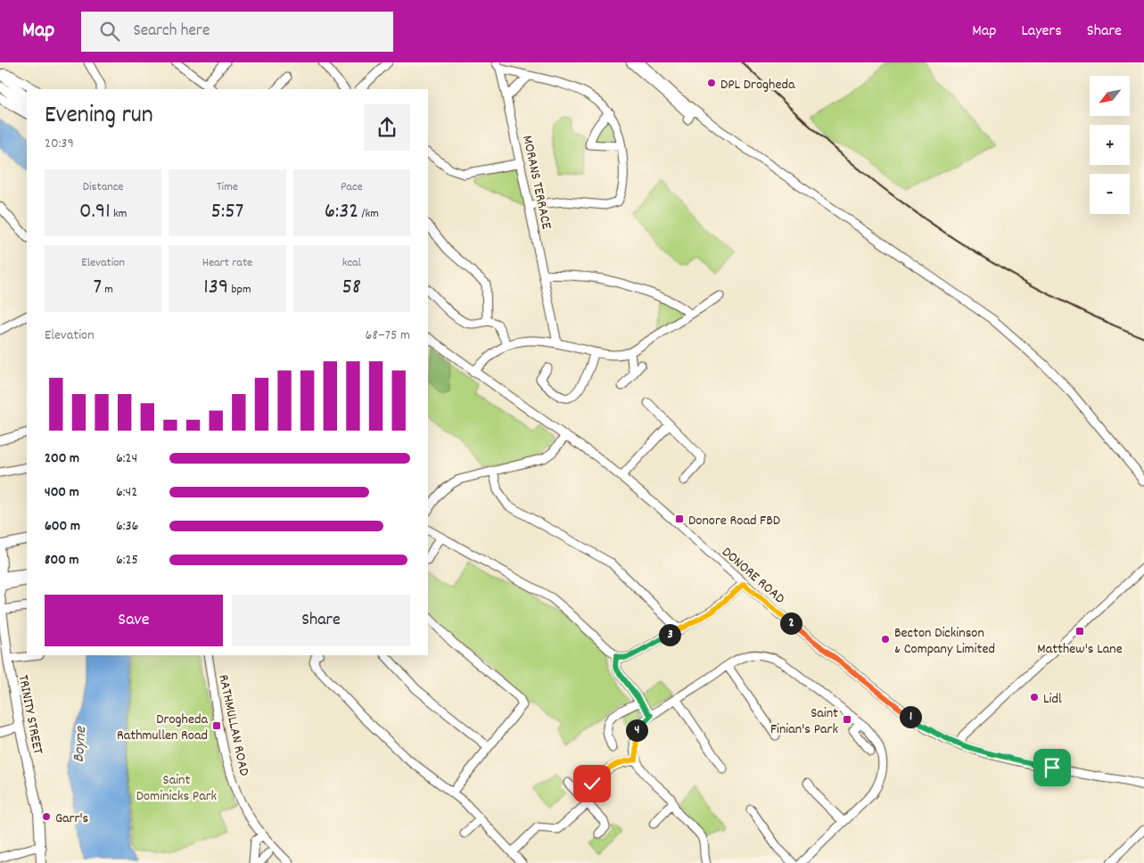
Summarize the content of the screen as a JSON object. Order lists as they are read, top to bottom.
{
  "streets": {
    "main road": ["TRINITY STREET"],
    "street": ["MORANS TERRACE", "DONORE ROAD", "RATHMULLAN ROAD"]
  },
  "water": ["Boyne"],
  "parks": ["Saint Dominicks Park"],
  "places": {
    "other": [
      "DPL Drogheda",
      "Becton Dickinson & Company Limited",
      "Lidl",
      "Garr's"
    ],
    "transit": [
      "Donore Road FBD",
      "Matthew's Lane",
      "Saint Finian's Park",
      "Drogheda Rathmullen Road"
    ]
  },
  "north": "bottom left",
  "page": {
    "header": "Map",
    "search": "Search here",
    "nav": ["Map", "Layers", "Share"],
    "map_buttons": ["+", "−"],
    "heading": ["Evening run", "20:39"],
    "stats": [
      ["Distance", "0.91 km"],
      ["Time", "5:57"],
      ["Pace", "6:32 /km"],
      ["Elevation", "7 m"],
      ["Heart rate", "139 bpm"],
      ["kcal", "58"]
    ],
    "chart": ["Elevation", "68–75 m"],
    "list": [
      {
        "name": "200 m",
        "note": "6:24"
      },
      {
        "name": "400 m",
        "note": "6:42"
      },
      {
        "name": "600 m",
        "note": "6:36"
      },
      {
        "name": "800 m",
        "note": "6:25"
      }
    ],
    "buttons": ["Save", "Share"],
    "pins": [
      "2",
      "3",
      "1",
      "4"
    ]
  }
}
